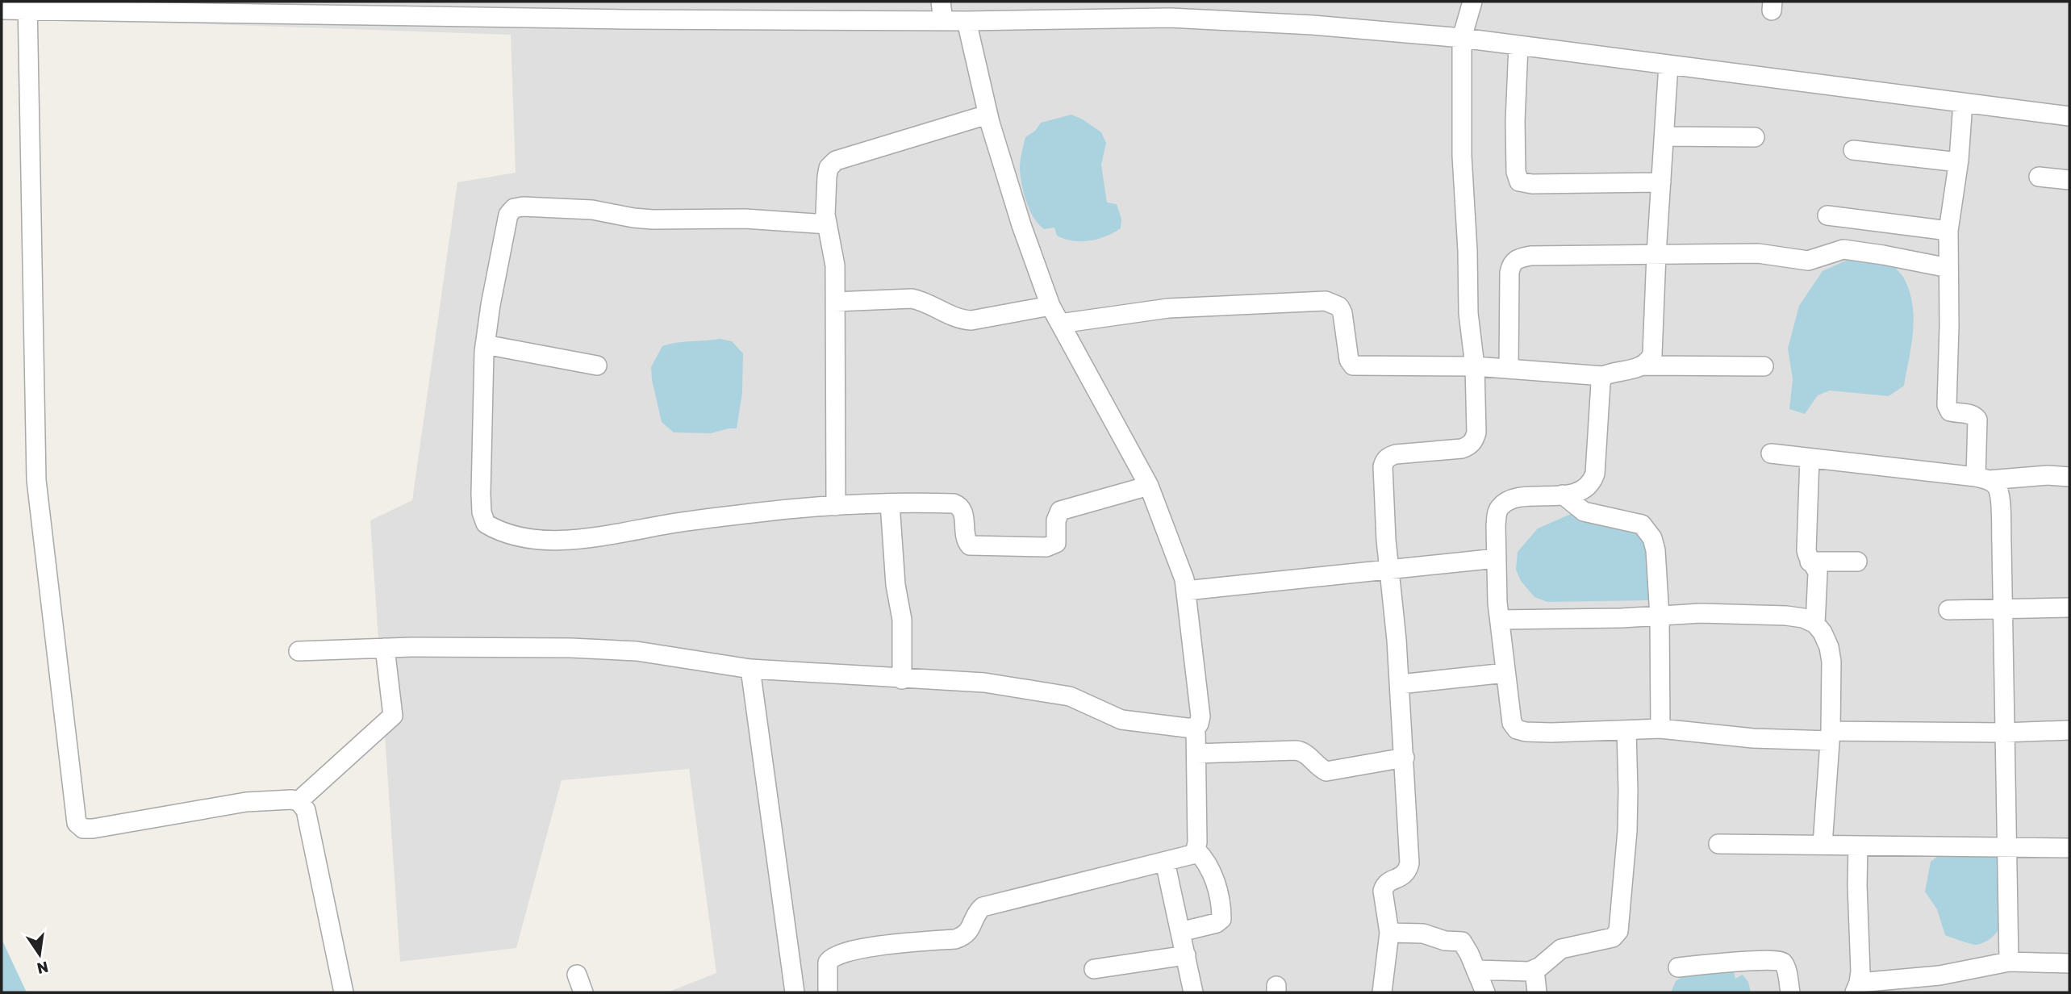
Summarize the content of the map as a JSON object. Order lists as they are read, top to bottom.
{
  "north": "bottom"
}
